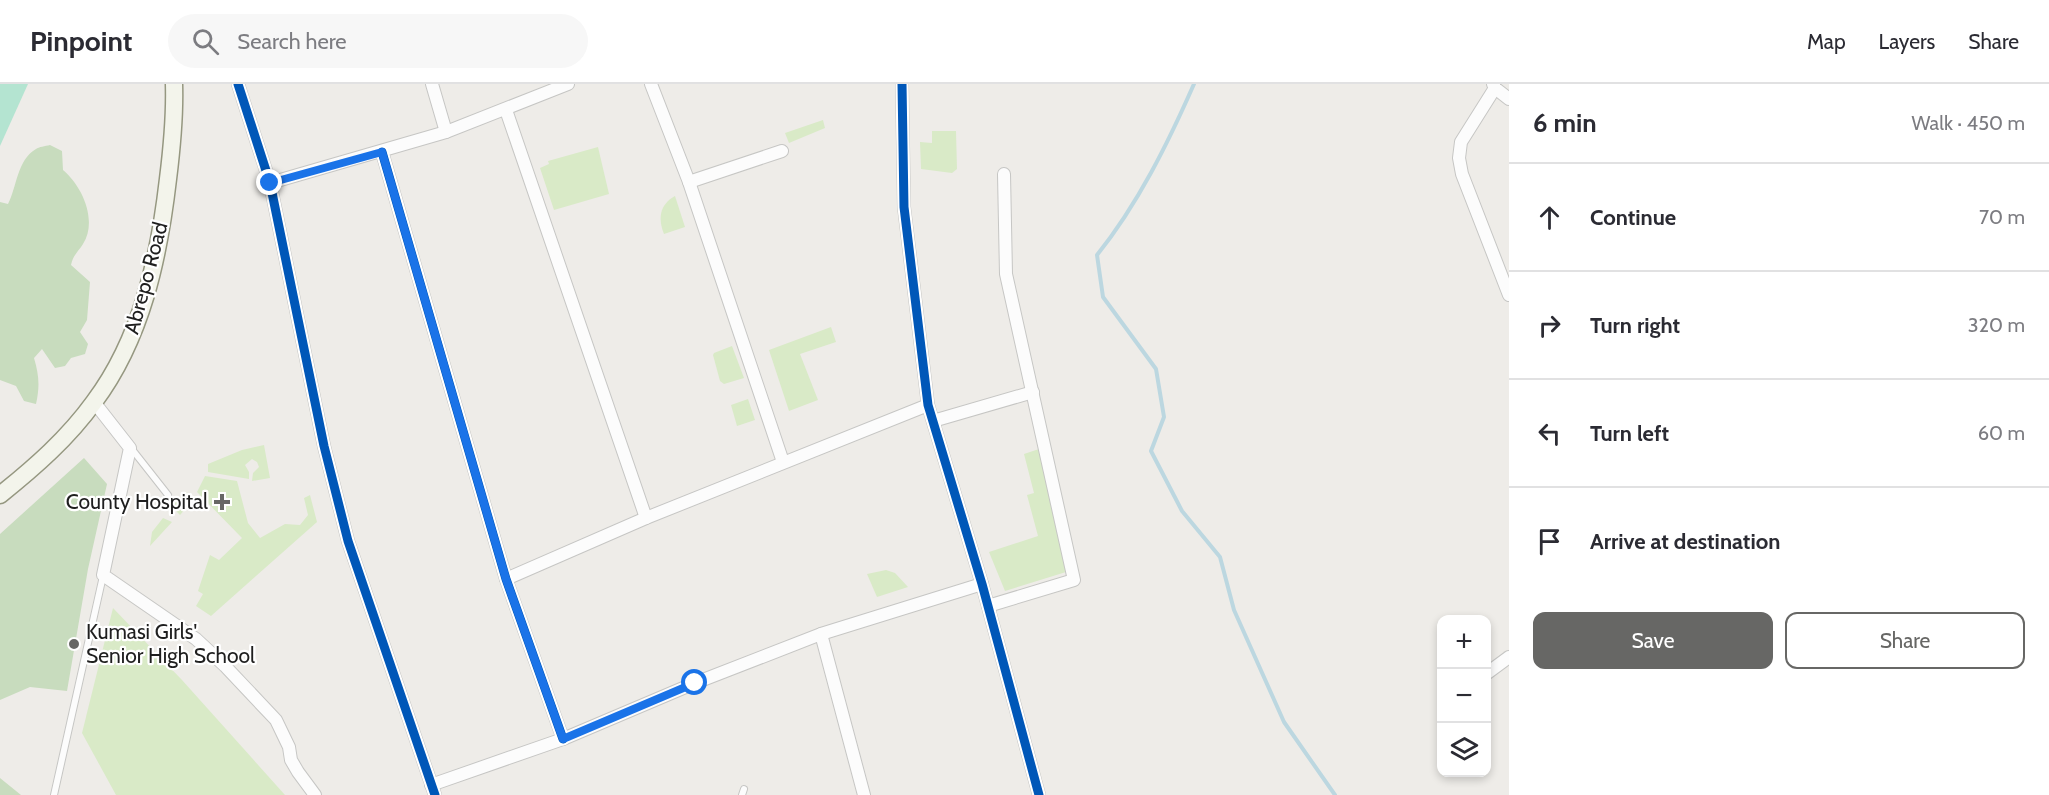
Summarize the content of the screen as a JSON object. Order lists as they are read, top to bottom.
{
  "streets": {
    "main road": ["Abrepo Road"]
  },
  "places": {
    "health": ["County Hospital"],
    "other": ["Kumasi Girls' Senior High School"]
  },
  "page": {
    "header": "Pinpoint",
    "search": "Search here",
    "nav": ["Map", "Layers", "Share"],
    "heading": ["6 min", "Walk · 450 m"],
    "list": [
      ["Continue", "70 m"],
      ["Turn right", "320 m"],
      ["Turn left", "60 m"],
      "Arrive at destination"
    ],
    "buttons": ["Save", "Share"],
    "map_buttons": ["+", "−"]
  }
}
